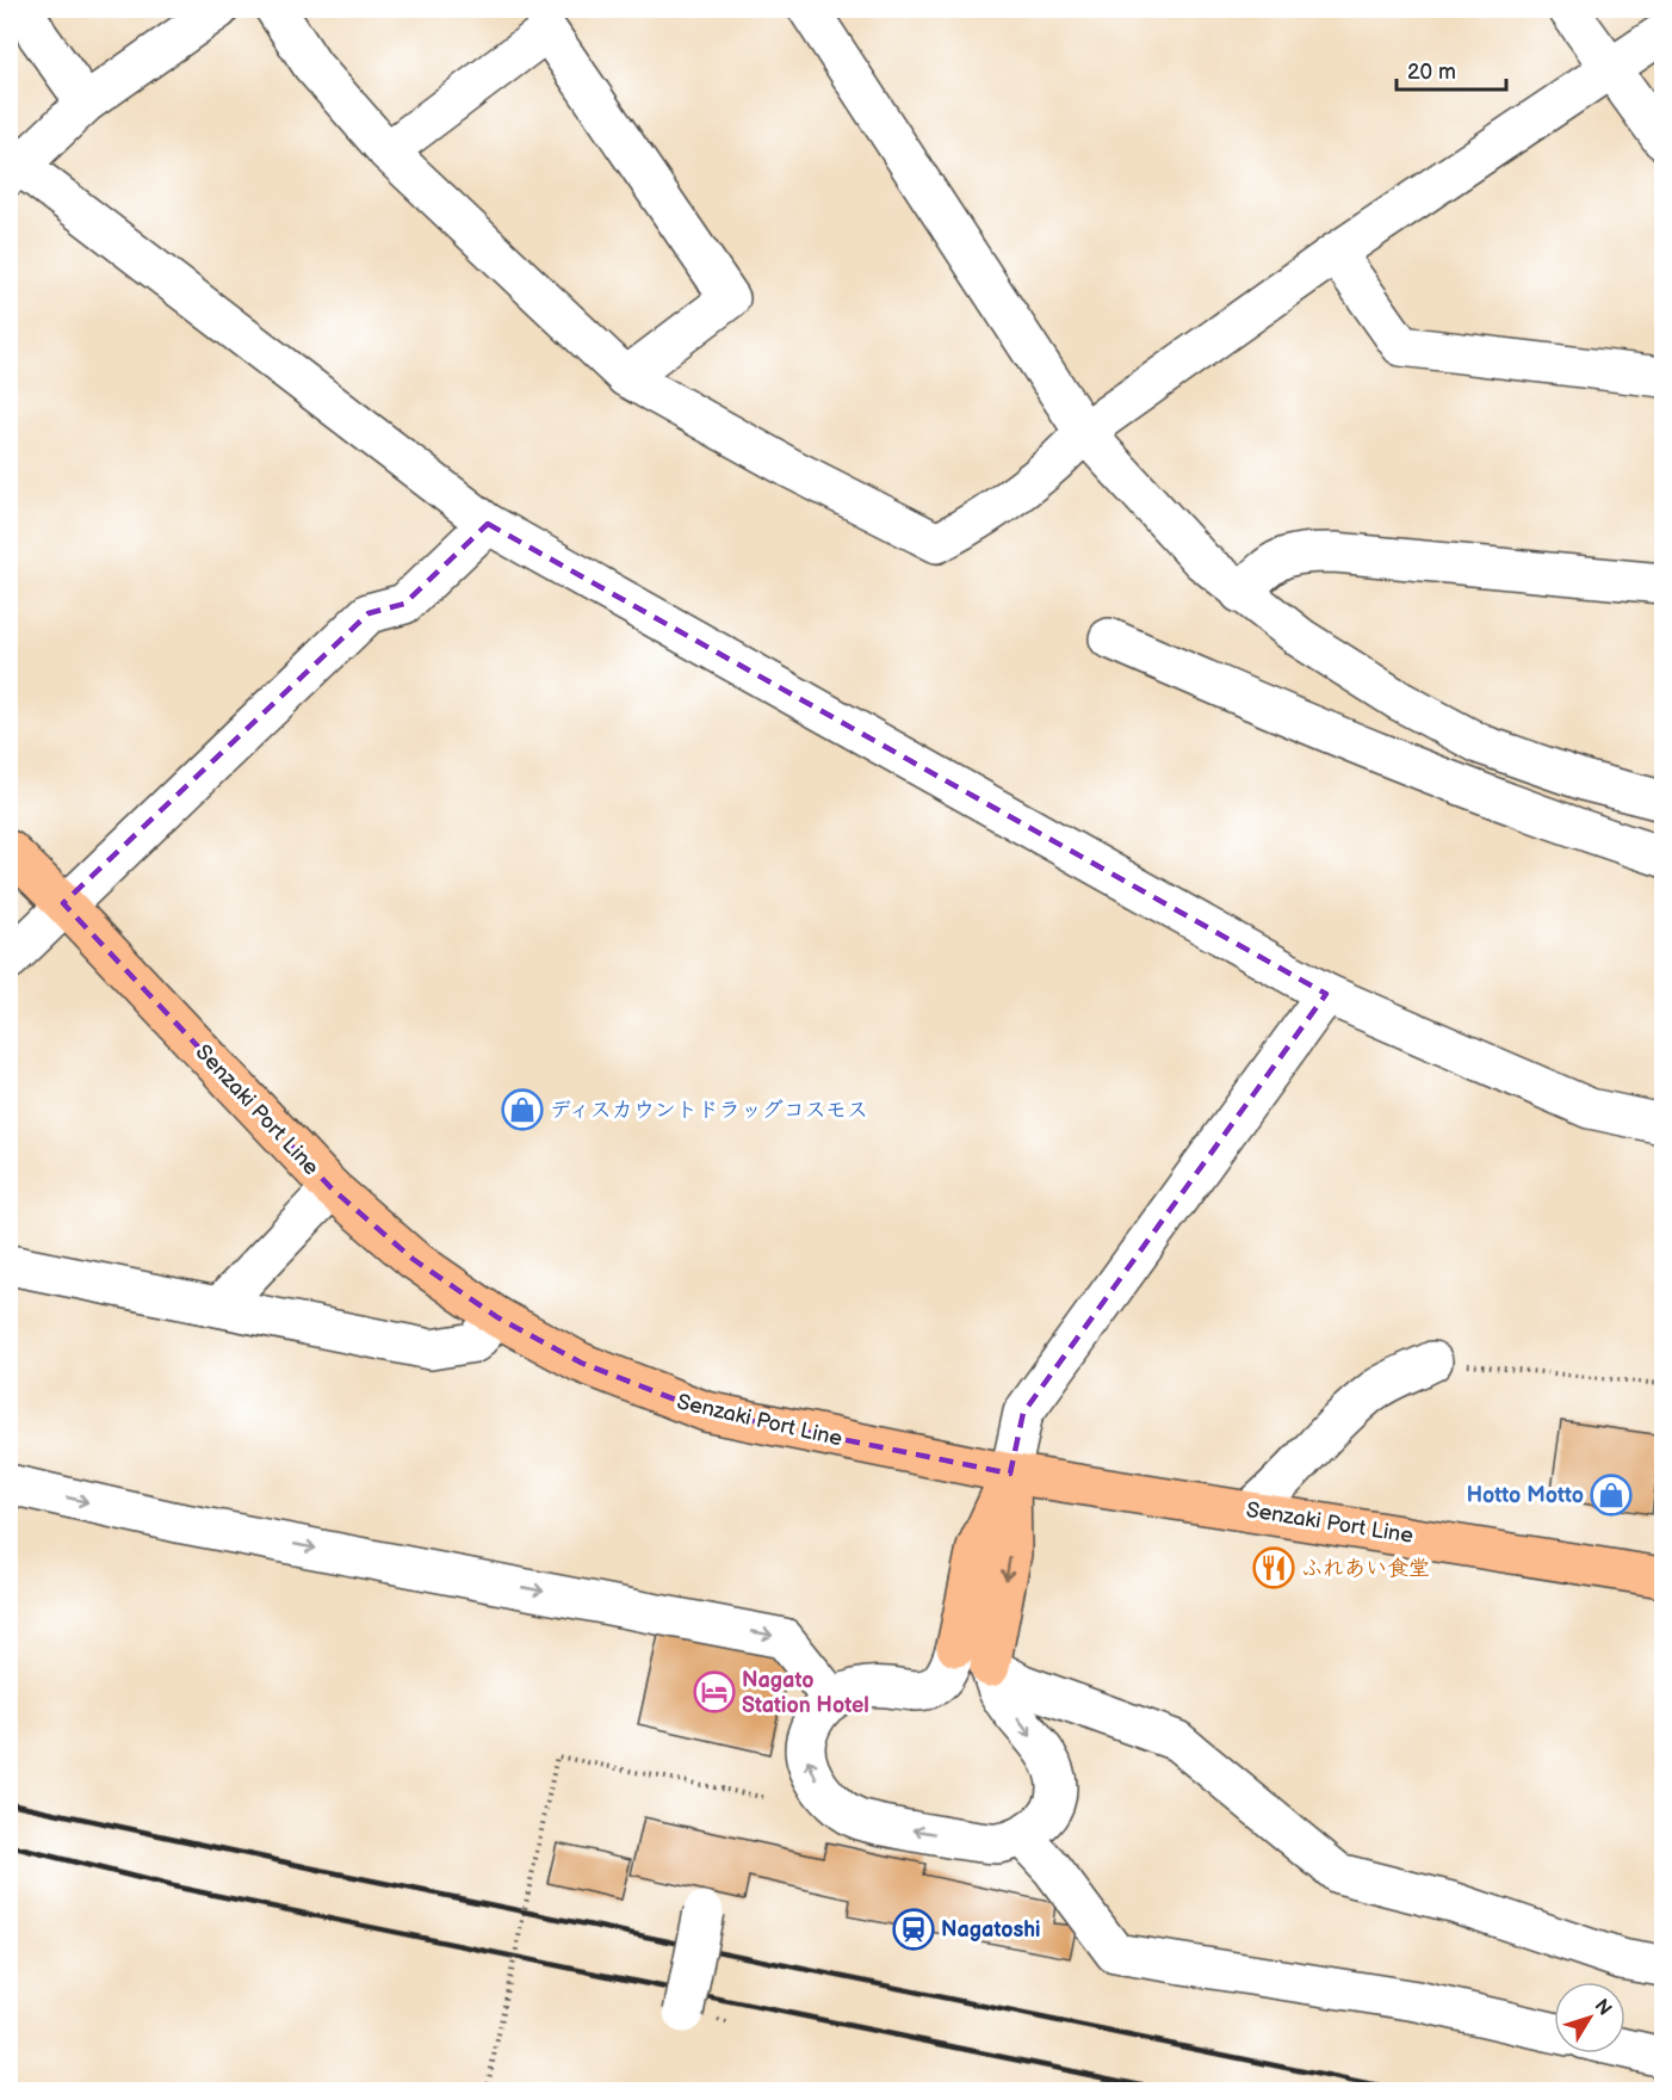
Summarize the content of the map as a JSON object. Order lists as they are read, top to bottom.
{
  "streets": {
    "main road": ["Senzaki Port Line"]
  },
  "places": {
    "shop": ["ディスカウントドラッグコスモス", "Hotto Motto"],
    "restaurant": ["ふれあい食堂"],
    "hotel": ["Nagato Station Hotel"],
    "station": ["Nagatoshi"]
  },
  "scale_bar": "20 m",
  "north": "top right"
}
